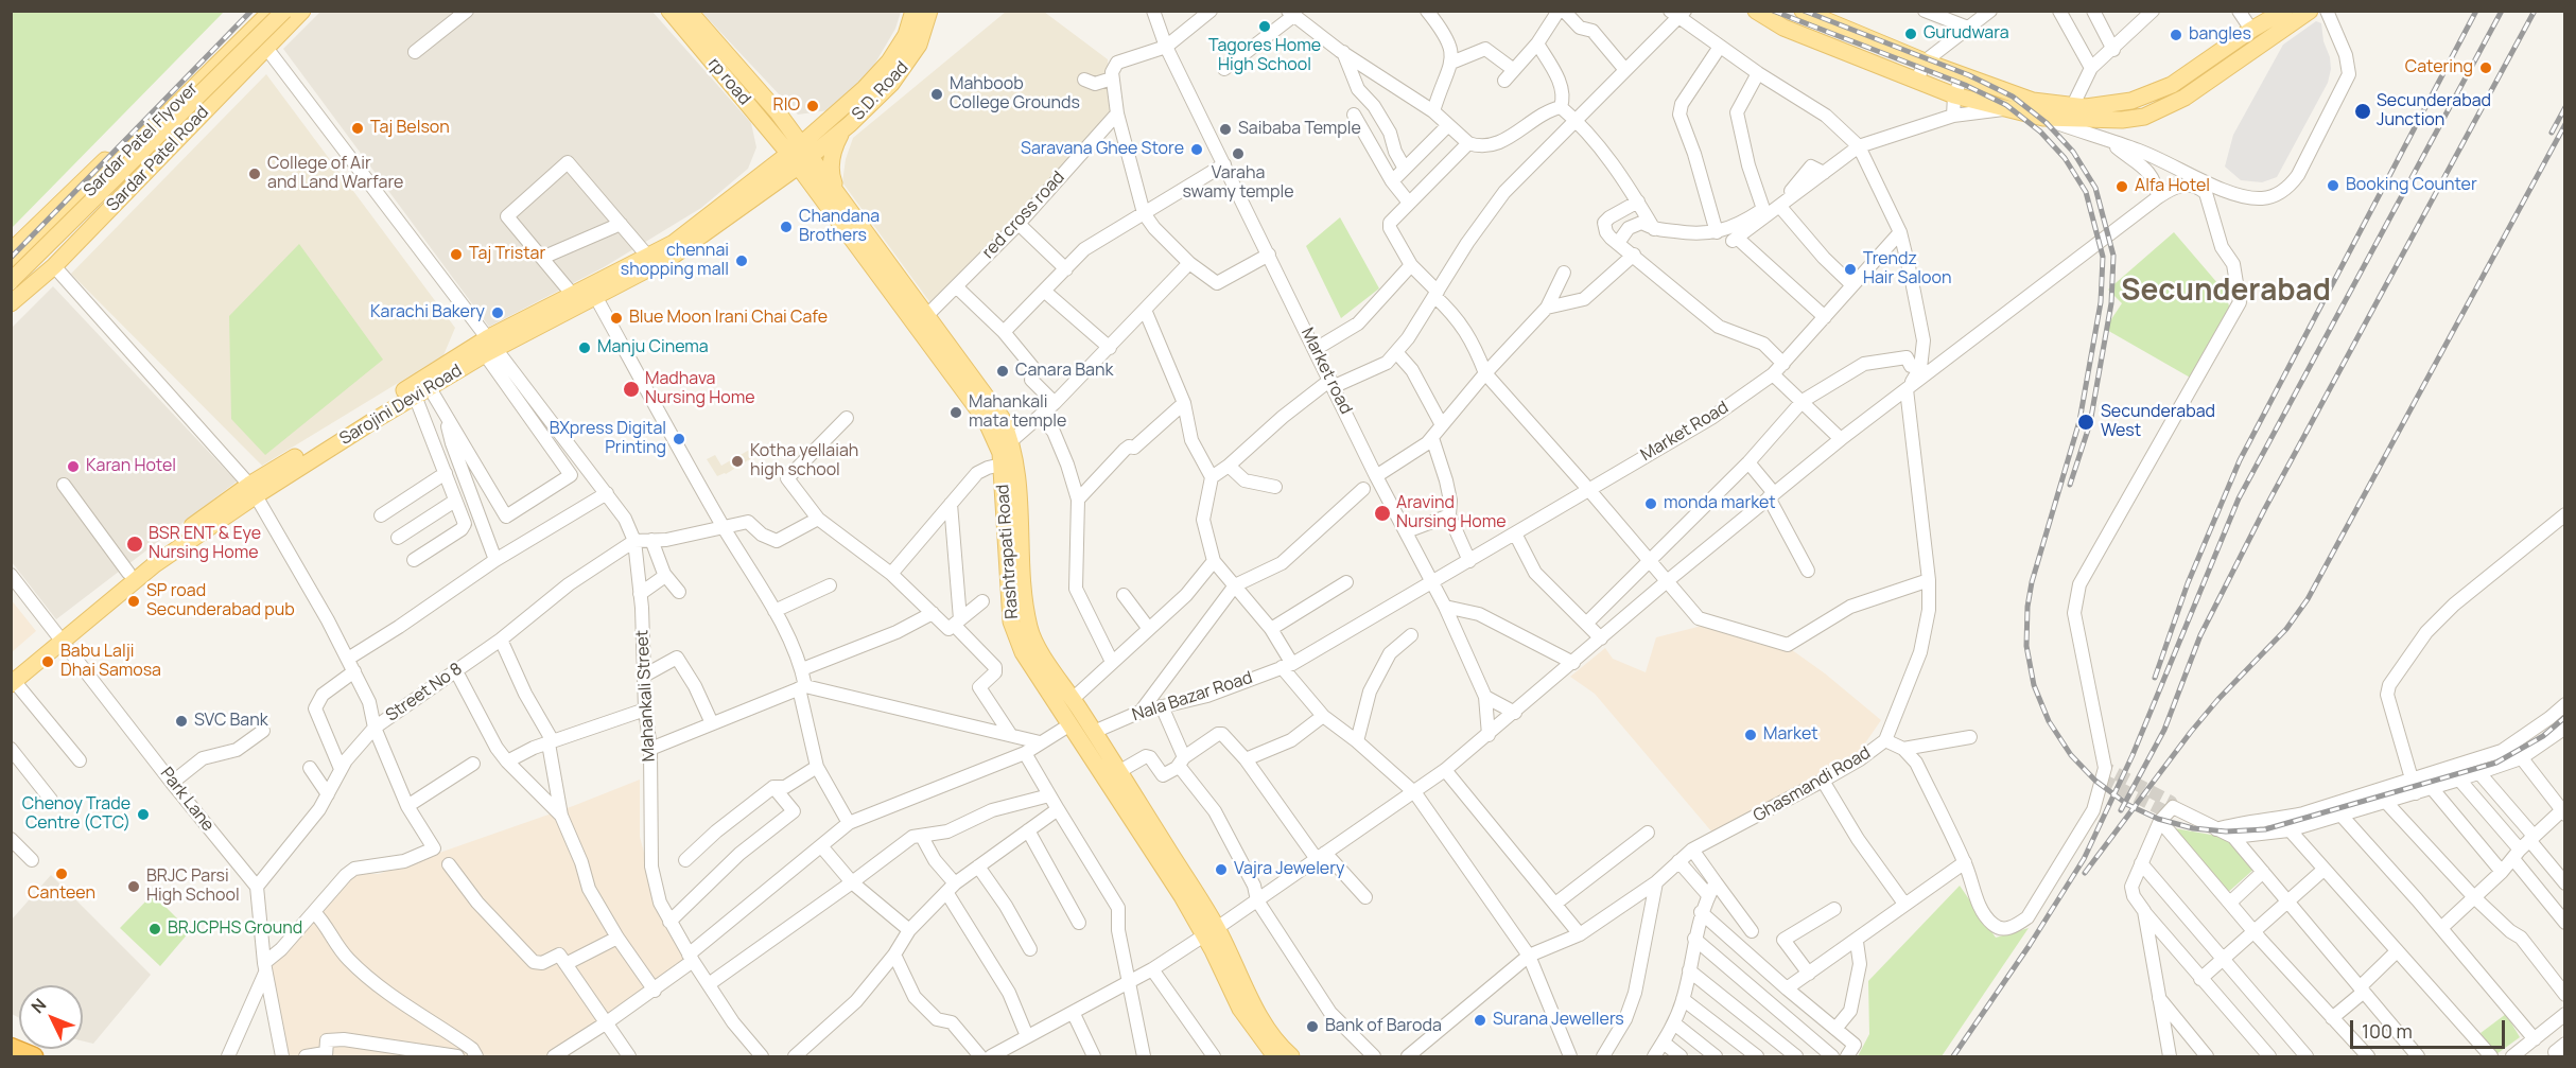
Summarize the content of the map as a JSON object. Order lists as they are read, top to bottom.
{
  "streets": {
    "main road": [
      "rp road",
      "S.D. Road",
      "Sardar Patel Flyover",
      "Sardar Patel Road",
      "Sarojini Devi Road",
      "Rashtrapati Road"
    ],
    "street": [
      "red cross road",
      "Market road",
      "Market Road",
      "Street No 8",
      "Mahankali Street",
      "Nala Bazar Road",
      "Ghasmandi Road",
      "Park Lane"
    ]
  },
  "crossings": [
    ["rp road", "S.D. Road"],
    ["rp road", "Sarojini Devi Road"],
    ["rp road", "Rashtrapati Road"],
    ["S.D. Road", "Sarojini Devi Road"],
    ["S.D. Road", "Rashtrapati Road"],
    ["Sardar Patel Flyover", "Sardar Patel Road"],
    ["red cross road", "Rashtrapati Road"],
    ["Market road", "Market Road"],
    ["Market road", "Nala Bazar Road"],
    ["Sarojini Devi Road", "Rashtrapati Road"],
    ["Sarojini Devi Road", "Mahankali Street"],
    ["Sarojini Devi Road", "Park Lane"],
    ["Market Road", "Nala Bazar Road"],
    ["Rashtrapati Road", "Nala Bazar Road"],
    ["Street No 8", "Mahankali Street"],
    ["Street No 8", "Park Lane"]
  ],
  "districts": ["Secunderabad"],
  "places": [
    "Tagores Home High School",
    "Gurudwara",
    "bangles",
    "Catering",
    "Mahboob College Grounds",
    "RIO",
    "Secunderabad Junction",
    "Taj Belson",
    "Saibaba Temple",
    "Saravana Ghee Store",
    "Varaha swamy temple",
    "College of Air and Land Warfare",
    "Booking Counter",
    "Alfa Hotel",
    "Chandana Brothers",
    "Taj Tristar",
    "chennai shopping mall",
    "Trendz Hair Saloon",
    "Karachi Bakery",
    "Blue Moon Irani Chai Cafe",
    "Manju Cinema",
    "Canara Bank",
    "Madhava Nursing Home",
    "Mahankali mata temple",
    "Secunderabad West",
    "BXpress Digital Printing",
    "Kotha yellaiah high school",
    "Karan Hotel",
    "monda market",
    "Aravind Nursing Home",
    "BSR ENT & Eye Nursing Home",
    "SP road Secunderabad pub",
    "Babu Lalji Dhai Samosa",
    "SVC Bank",
    "Market",
    "Chenoy Trade Centre (CTC)",
    "Vajra Jewelery",
    "Canteen",
    "BRJC Parsi High School",
    "BRJCPHS Ground",
    "Surana Jewellers",
    "Bank of Baroda"
  ],
  "scale_bar": "100 m",
  "north": "top left"
}
